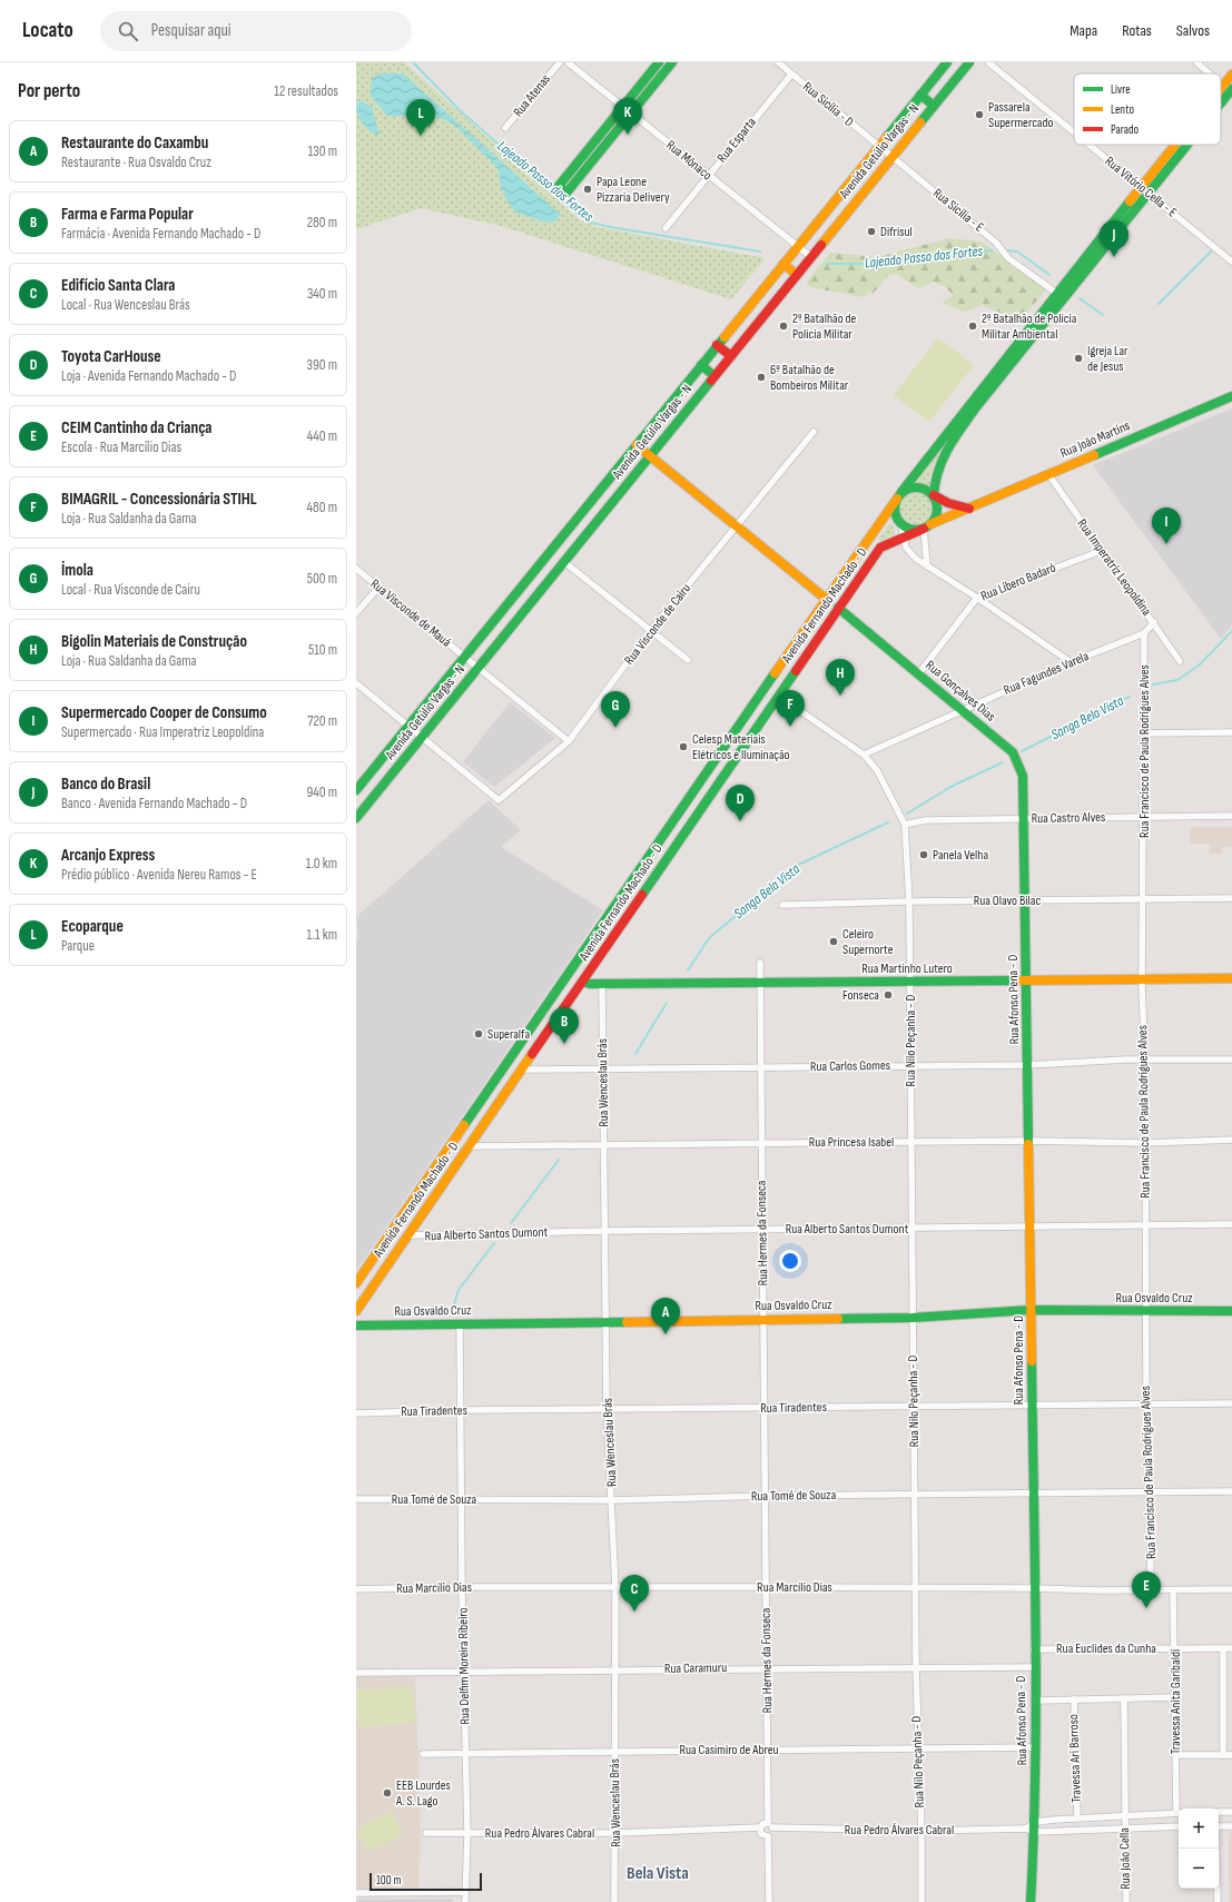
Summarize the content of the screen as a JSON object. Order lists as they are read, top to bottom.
{
  "streets": {
    "street": [
      "Rua Atenas",
      "Rua Sicília - D",
      "Rua Esparta",
      "Avenida Getúlio Vargas - N",
      "Rua Mônaco",
      "Rua Vitório Cella - E",
      "Rua Sicília - E",
      "Rua João Martins",
      "Rua Imperatriz Leopoldina",
      "Rua Líbero Badaró",
      "Avenida Fernando Machado - D",
      "Rua Visconde de Mauá",
      "Rua Visconde de Cairu",
      "Rua Fagundes Varela",
      "Rua Gonçalves Dias",
      "Rua Francisco de Paula Rodrigues Alves",
      "Rua Castro Alves",
      "Rua Olavo Bilac",
      "Rua Martinho Lutero",
      "Rua Afonso Pena - D",
      "Rua Nilo Peçanha - D",
      "Rua Carlos Gomes",
      "Rua Wenceslau Brás",
      "Rua Princesa Isabel",
      "Rua Alberto Santos Dumont",
      "Rua Hermes da Fonseca",
      "Rua Osvaldo Cruz",
      "Rua Tiradentes",
      "Rua Tomé de Souza",
      "Rua Marcílio Dias",
      "Rua Euclides da Cunha",
      "Rua Delfim Moreira Ribeiro",
      "Rua Caramuru",
      "Travessa Anita Garibaldi",
      "Rua Casimiro de Abreu",
      "Travessa Ari Barroso",
      "Rua Pedro Álvares Cabral",
      "Rua João Cella"
    ]
  },
  "crossings": [
    ["Rua Sicília - D", "Rua Esparta"],
    ["Rua Sicília - D", "Avenida Getúlio Vargas - N"],
    ["Rua Sicília - D", "Rua Sicília - E"],
    ["Rua Esparta", "Rua Mônaco"],
    ["Avenida Getúlio Vargas - N", "Rua Mônaco"],
    ["Avenida Getúlio Vargas - N", "Rua Sicília - E"],
    ["Avenida Getúlio Vargas - N", "Rua Visconde de Mauá"],
    ["Avenida Getúlio Vargas - N", "Rua Visconde de Cairu"],
    ["Rua Vitório Cella - E", "Avenida Fernando Machado - D"],
    ["Rua Sicília - E", "Avenida Fernando Machado - D"],
    ["Rua João Martins", "Rua Imperatriz Leopoldina"],
    ["Rua João Martins", "Avenida Fernando Machado - D"],
    ["Rua Imperatriz Leopoldina", "Rua Líbero Badaró"],
    ["Rua Imperatriz Leopoldina", "Rua Fagundes Varela"],
    ["Rua Líbero Badaró", "Rua Gonçalves Dias"],
    ["Avenida Fernando Machado - D", "Rua Gonçalves Dias"],
    ["Avenida Fernando Machado - D", "Rua Martinho Lutero"],
    ["Avenida Fernando Machado - D", "Rua Carlos Gomes"],
    ["Avenida Fernando Machado - D", "Rua Princesa Isabel"],
    ["Avenida Fernando Machado - D", "Rua Alberto Santos Dumont"],
    ["Rua Visconde de Mauá", "Rua Visconde de Cairu"],
    ["Rua Fagundes Varela", "Rua Gonçalves Dias"],
    ["Rua Fagundes Varela", "Rua Francisco de Paula Rodrigues Alves"],
    ["Rua Gonçalves Dias", "Rua Castro Alves"],
    ["Rua Gonçalves Dias", "Rua Afonso Pena - D"],
    ["Rua Francisco de Paula Rodrigues Alves", "Rua Castro Alves"],
    ["Rua Francisco de Paula Rodrigues Alves", "Rua Olavo Bilac"],
    ["Rua Francisco de Paula Rodrigues Alves", "Rua Martinho Lutero"],
    ["Rua Francisco de Paula Rodrigues Alves", "Rua Carlos Gomes"],
    ["Rua Francisco de Paula Rodrigues Alves", "Rua Princesa Isabel"],
    ["Rua Francisco de Paula Rodrigues Alves", "Rua Alberto Santos Dumont"],
    ["Rua Francisco de Paula Rodrigues Alves", "Rua Osvaldo Cruz"],
    ["Rua Francisco de Paula Rodrigues Alves", "Rua Tiradentes"],
    ["Rua Francisco de Paula Rodrigues Alves", "Rua Tomé de Souza"],
    ["Rua Francisco de Paula Rodrigues Alves", "Rua Marcílio Dias"],
    ["Rua Castro Alves", "Rua Afonso Pena - D"],
    ["Rua Castro Alves", "Rua Nilo Peçanha - D"],
    ["Rua Olavo Bilac", "Rua Afonso Pena - D"],
    ["Rua Olavo Bilac", "Rua Nilo Peçanha - D"],
    ["Rua Martinho Lutero", "Rua Afonso Pena - D"],
    ["Rua Martinho Lutero", "Rua Nilo Peçanha - D"],
    ["Rua Martinho Lutero", "Rua Wenceslau Brás"],
    ["Rua Martinho Lutero", "Rua Hermes da Fonseca"],
    ["Rua Afonso Pena - D", "Rua Carlos Gomes"],
    ["Rua Afonso Pena - D", "Rua Princesa Isabel"],
    ["Rua Afonso Pena - D", "Rua Alberto Santos Dumont"],
    ["Rua Afonso Pena - D", "Rua Osvaldo Cruz"],
    ["Rua Afonso Pena - D", "Rua Tiradentes"],
    ["Rua Afonso Pena - D", "Rua Tomé de Souza"],
    ["Rua Afonso Pena - D", "Rua Marcílio Dias"],
    ["Rua Afonso Pena - D", "Rua Euclides da Cunha"],
    ["Rua Afonso Pena - D", "Rua Caramuru"],
    ["Rua Afonso Pena - D", "Rua Casimiro de Abreu"],
    ["Rua Afonso Pena - D", "Rua Pedro Álvares Cabral"],
    ["Rua Nilo Peçanha - D", "Rua Carlos Gomes"],
    ["Rua Nilo Peçanha - D", "Rua Princesa Isabel"],
    ["Rua Nilo Peçanha - D", "Rua Alberto Santos Dumont"],
    ["Rua Nilo Peçanha - D", "Rua Osvaldo Cruz"],
    ["Rua Nilo Peçanha - D", "Rua Tiradentes"],
    ["Rua Nilo Peçanha - D", "Rua Tomé de Souza"],
    ["Rua Nilo Peçanha - D", "Rua Marcílio Dias"],
    ["Rua Nilo Peçanha - D", "Rua Caramuru"],
    ["Rua Nilo Peçanha - D", "Rua Casimiro de Abreu"],
    ["Rua Nilo Peçanha - D", "Rua Pedro Álvares Cabral"],
    ["Rua Carlos Gomes", "Rua Wenceslau Brás"],
    ["Rua Carlos Gomes", "Rua Hermes da Fonseca"],
    ["Rua Wenceslau Brás", "Rua Princesa Isabel"],
    ["Rua Wenceslau Brás", "Rua Alberto Santos Dumont"],
    ["Rua Wenceslau Brás", "Rua Osvaldo Cruz"],
    ["Rua Wenceslau Brás", "Rua Tiradentes"],
    ["Rua Wenceslau Brás", "Rua Tomé de Souza"],
    ["Rua Wenceslau Brás", "Rua Marcílio Dias"],
    ["Rua Wenceslau Brás", "Rua Caramuru"],
    ["Rua Wenceslau Brás", "Rua Casimiro de Abreu"],
    ["Rua Wenceslau Brás", "Rua Pedro Álvares Cabral"],
    ["Rua Princesa Isabel", "Rua Hermes da Fonseca"],
    ["Rua Alberto Santos Dumont", "Rua Hermes da Fonseca"],
    ["Rua Hermes da Fonseca", "Rua Osvaldo Cruz"],
    ["Rua Hermes da Fonseca", "Rua Tiradentes"],
    ["Rua Hermes da Fonseca", "Rua Tomé de Souza"],
    ["Rua Hermes da Fonseca", "Rua Marcílio Dias"],
    ["Rua Hermes da Fonseca", "Rua Caramuru"],
    ["Rua Hermes da Fonseca", "Rua Casimiro de Abreu"],
    ["Rua Hermes da Fonseca", "Rua Pedro Álvares Cabral"],
    ["Rua Osvaldo Cruz", "Rua Delfim Moreira Ribeiro"],
    ["Rua Tiradentes", "Rua Delfim Moreira Ribeiro"],
    ["Rua Tomé de Souza", "Rua Delfim Moreira Ribeiro"],
    ["Rua Marcílio Dias", "Rua Delfim Moreira Ribeiro"],
    ["Rua Marcílio Dias", "Travessa Anita Garibaldi"],
    ["Rua Euclides da Cunha", "Travessa Anita Garibaldi"],
    ["Rua Delfim Moreira Ribeiro", "Rua Caramuru"],
    ["Rua Delfim Moreira Ribeiro", "Rua Casimiro de Abreu"],
    ["Rua Delfim Moreira Ribeiro", "Rua Pedro Álvares Cabral"],
    ["Rua Pedro Álvares Cabral", "Rua João Cella"]
  ],
  "districts": ["Bela Vista"],
  "water": ["Lajeado Passo dos Fortes", "Sanga Bela Vista"],
  "places": [
    "Passarela Supermercado",
    "Papa Leone Pizzaria Delivery",
    "Difrisul",
    "2º Batalhão de Polícia Militar",
    "2º Batalhão de Polícia Militar Ambiental",
    "Igreja Lar de Jesus",
    "6º Batalhão de Bombeiros Militar",
    "Celesp Materiais Elétricos e Iluminação",
    "Panela Velha",
    "Celeiro Supernorte",
    "Fonseca",
    "Superalfa",
    "EEB Lourdes A. S. Lago"
  ],
  "legend": ["Livre", "Lento", "Parado"],
  "scale_bar": "100 m",
  "page": {
    "header": "Locato",
    "search": "Pesquisar aqui",
    "nav": ["Mapa", "Rotas", "Salvos"],
    "heading": ["Por perto", "12 resultados"],
    "pins": [
      "K",
      "L",
      "J",
      "I",
      "H",
      "F",
      "G",
      "D",
      "B",
      "A",
      "E",
      "C"
    ],
    "list": [
      {
        "mark": "A",
        "name": "Restaurante do Caxambu",
        "note": "Restaurante · Rua Osvaldo Cruz",
        "value": "130 m"
      },
      {
        "mark": "B",
        "name": "Farma e Farma Popular",
        "note": "Farmácia · Avenida Fernando Machado - D",
        "value": "280 m"
      },
      {
        "mark": "C",
        "name": "Edifício Santa Clara",
        "note": "Local · Rua Wenceslau Brás",
        "value": "340 m"
      },
      {
        "mark": "D",
        "name": "Toyota CarHouse",
        "note": "Loja · Avenida Fernando Machado - D",
        "value": "390 m"
      },
      {
        "mark": "E",
        "name": "CEIM Cantinho da Criança",
        "note": "Escola · Rua Marcílio Dias",
        "value": "440 m"
      },
      {
        "mark": "F",
        "name": "BIMAGRIL - Concessionária STIHL",
        "note": "Loja · Rua Saldanha da Gama",
        "value": "480 m"
      },
      {
        "mark": "G",
        "name": "Ímola",
        "note": "Local · Rua Visconde de Cairu",
        "value": "500 m"
      },
      {
        "mark": "H",
        "name": "Bigolin Materiais de Construção",
        "note": "Loja · Rua Saldanha da Gama",
        "value": "510 m"
      },
      {
        "mark": "I",
        "name": "Supermercado Cooper de Consumo",
        "note": "Supermercado · Rua Imperatriz Leopoldina",
        "value": "720 m"
      },
      {
        "mark": "J",
        "name": "Banco do Brasil",
        "note": "Banco · Avenida Fernando Machado - D",
        "value": "940 m"
      },
      {
        "mark": "K",
        "name": "Arcanjo Express",
        "note": "Prédio público · Avenida Nereu Ramos - E",
        "value": "1.0 km"
      },
      {
        "mark": "L",
        "name": "Ecoparque",
        "note": "Parque",
        "value": "1.1 km"
      }
    ],
    "map_buttons": ["+", "−"],
    "scale": "100 m"
  }
}
